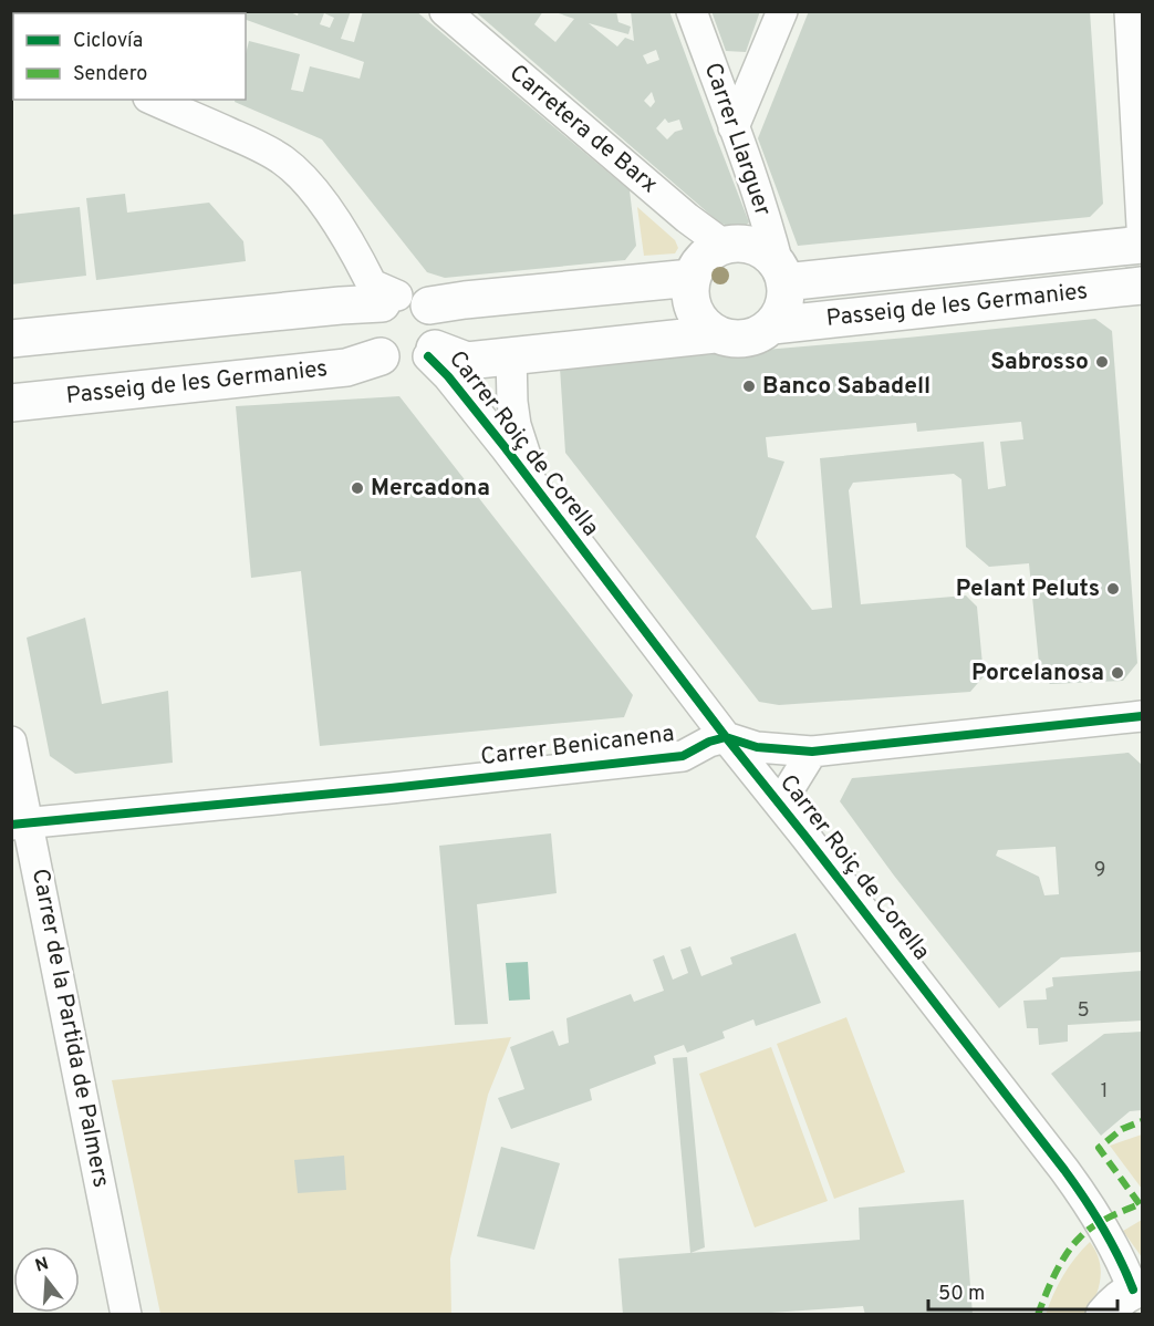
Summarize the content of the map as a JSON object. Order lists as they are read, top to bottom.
{
  "streets": {
    "street": [
      "Carretera de Barx",
      "Carrer Llarguer",
      "Passeig de les Germanies",
      "Carrer Roiç de Corella",
      "Carrer Benicanena",
      "Carrer de la Partida de Palmers"
    ]
  },
  "crossings": [
    ["Carretera de Barx", "Carrer Llarguer"],
    ["Carretera de Barx", "Passeig de les Germanies"],
    ["Carrer Llarguer", "Passeig de les Germanies"],
    ["Passeig de les Germanies", "Carrer Roiç de Corella"],
    ["Carrer Roiç de Corella", "Carrer Benicanena"],
    ["Carrer Benicanena", "Carrer de la Partida de Palmers"]
  ],
  "places": [
    "Sabrosso",
    "Banco Sabadell",
    "Mercadona",
    "Pelant Peluts",
    "Porcelanosa"
  ],
  "house_numbers": ["9", "5", "1"],
  "legend": ["Ciclovía", "Sendero"],
  "scale_bar": "50 m",
  "north": "top"
}
